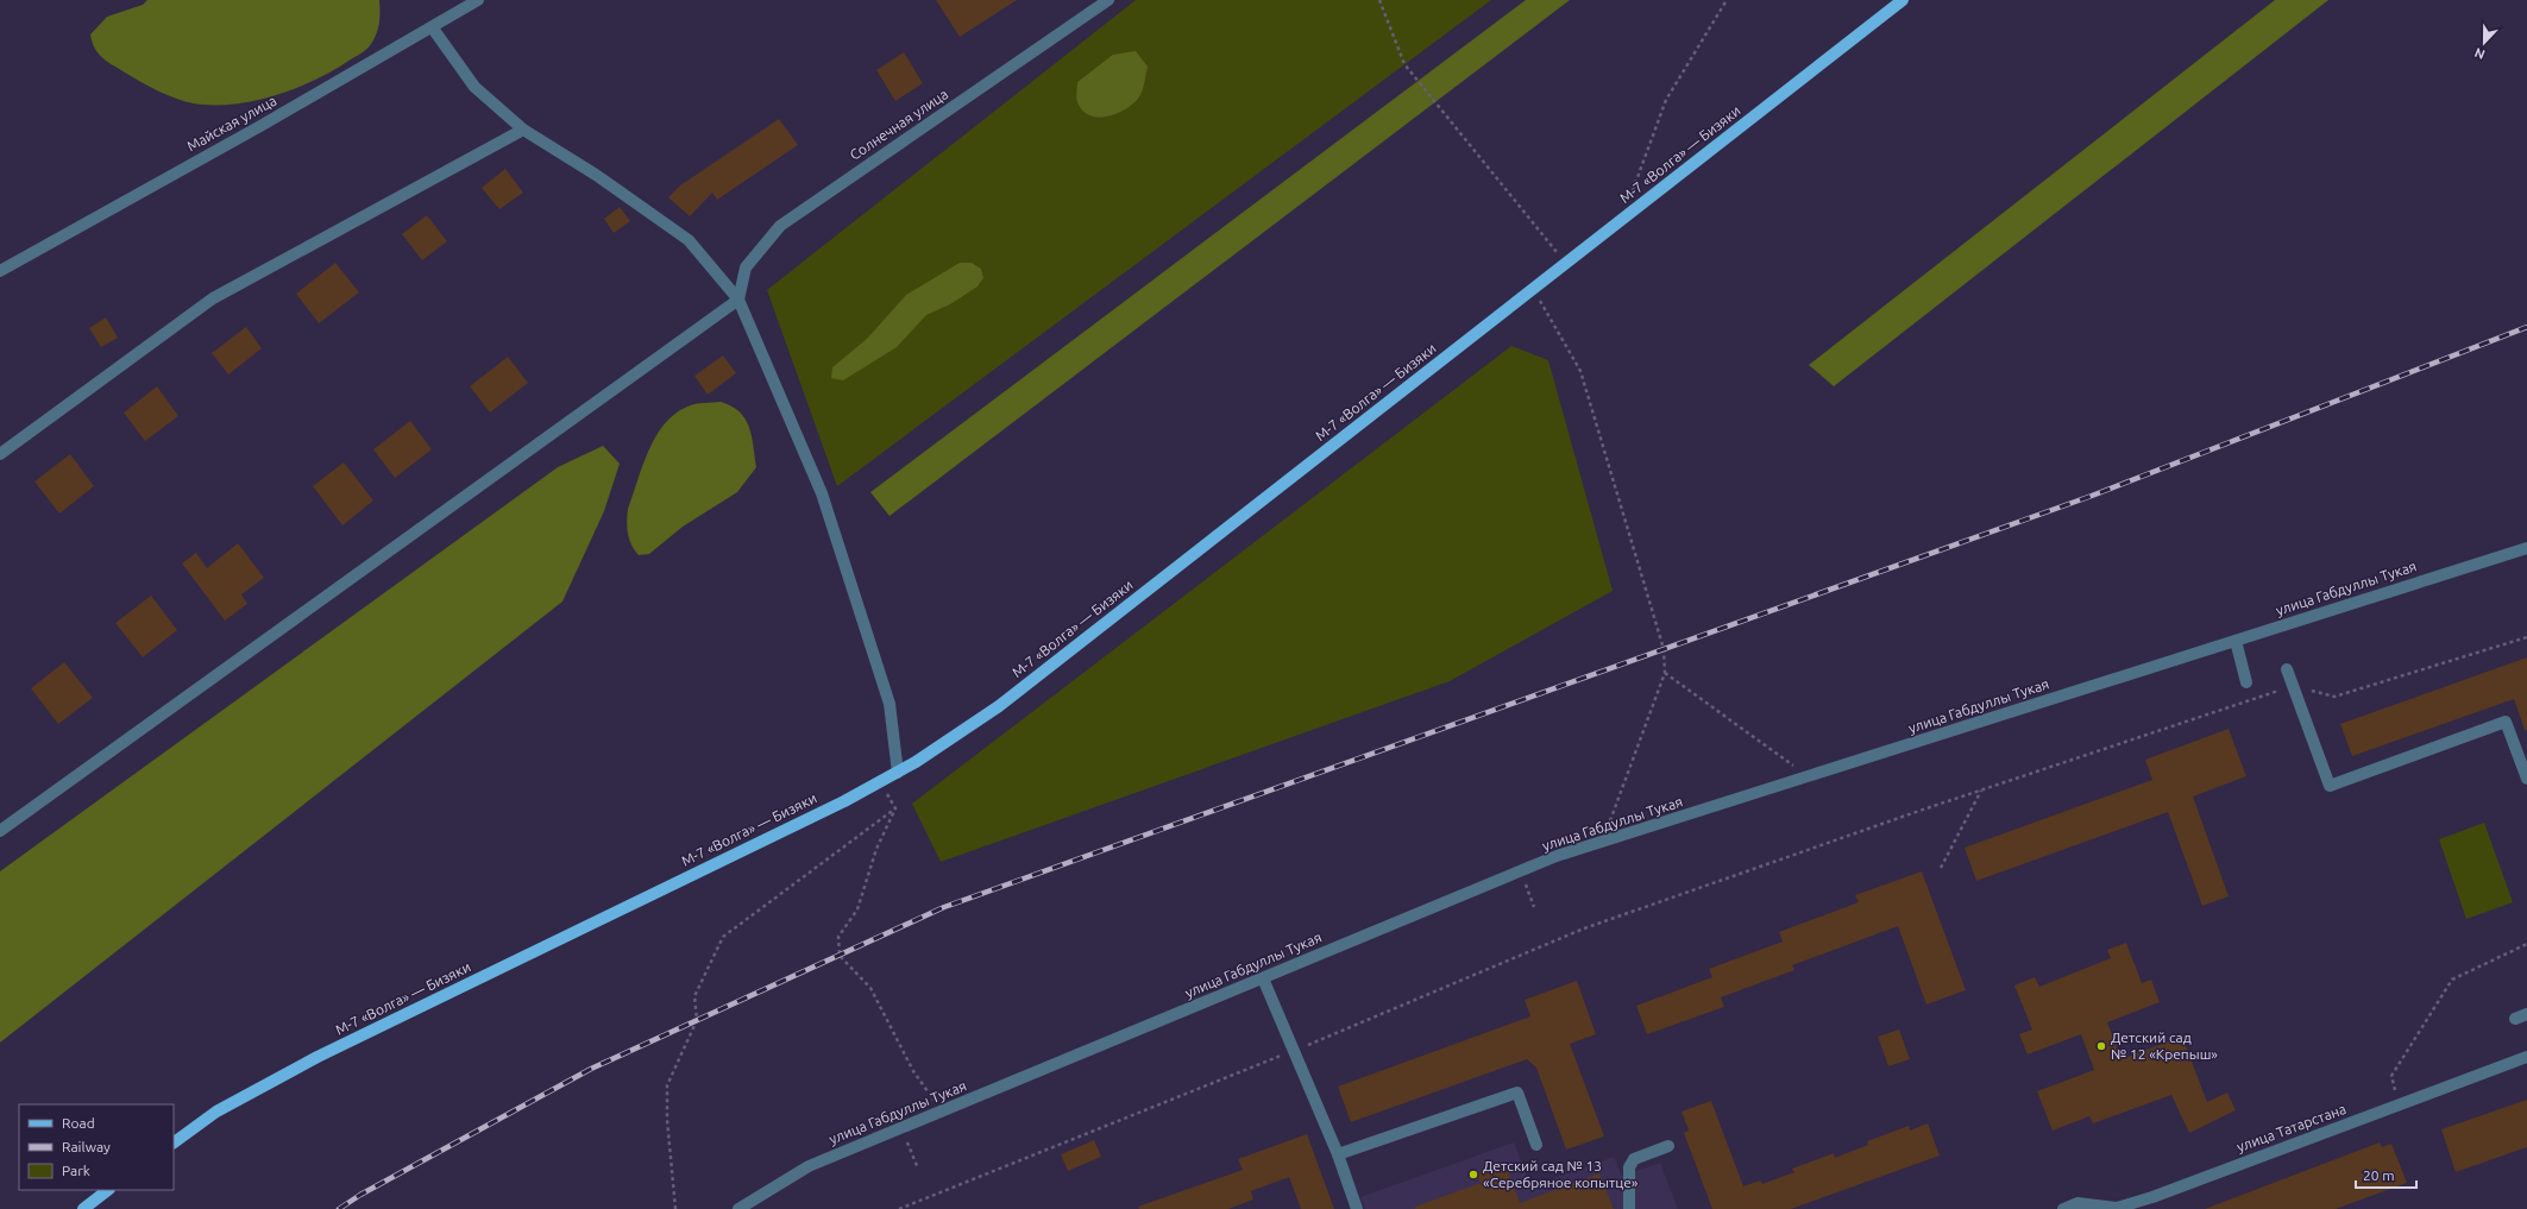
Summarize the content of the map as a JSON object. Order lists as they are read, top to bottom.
{
  "streets": {
    "main road": ["М-7 «Волга» — Бизяки"],
    "street": [
      "Майская улица",
      "Солнечная улица",
      "улица Габдуллы Тукая",
      "улица Татарстана"
    ]
  },
  "places": ["Детский сад № 12 «Крепыш»", "Детский сад № 13 «Серебряное копытце»"],
  "legend": ["Road", "Railway", "Park"],
  "scale_bar": "20 m",
  "north": "bottom"
}
